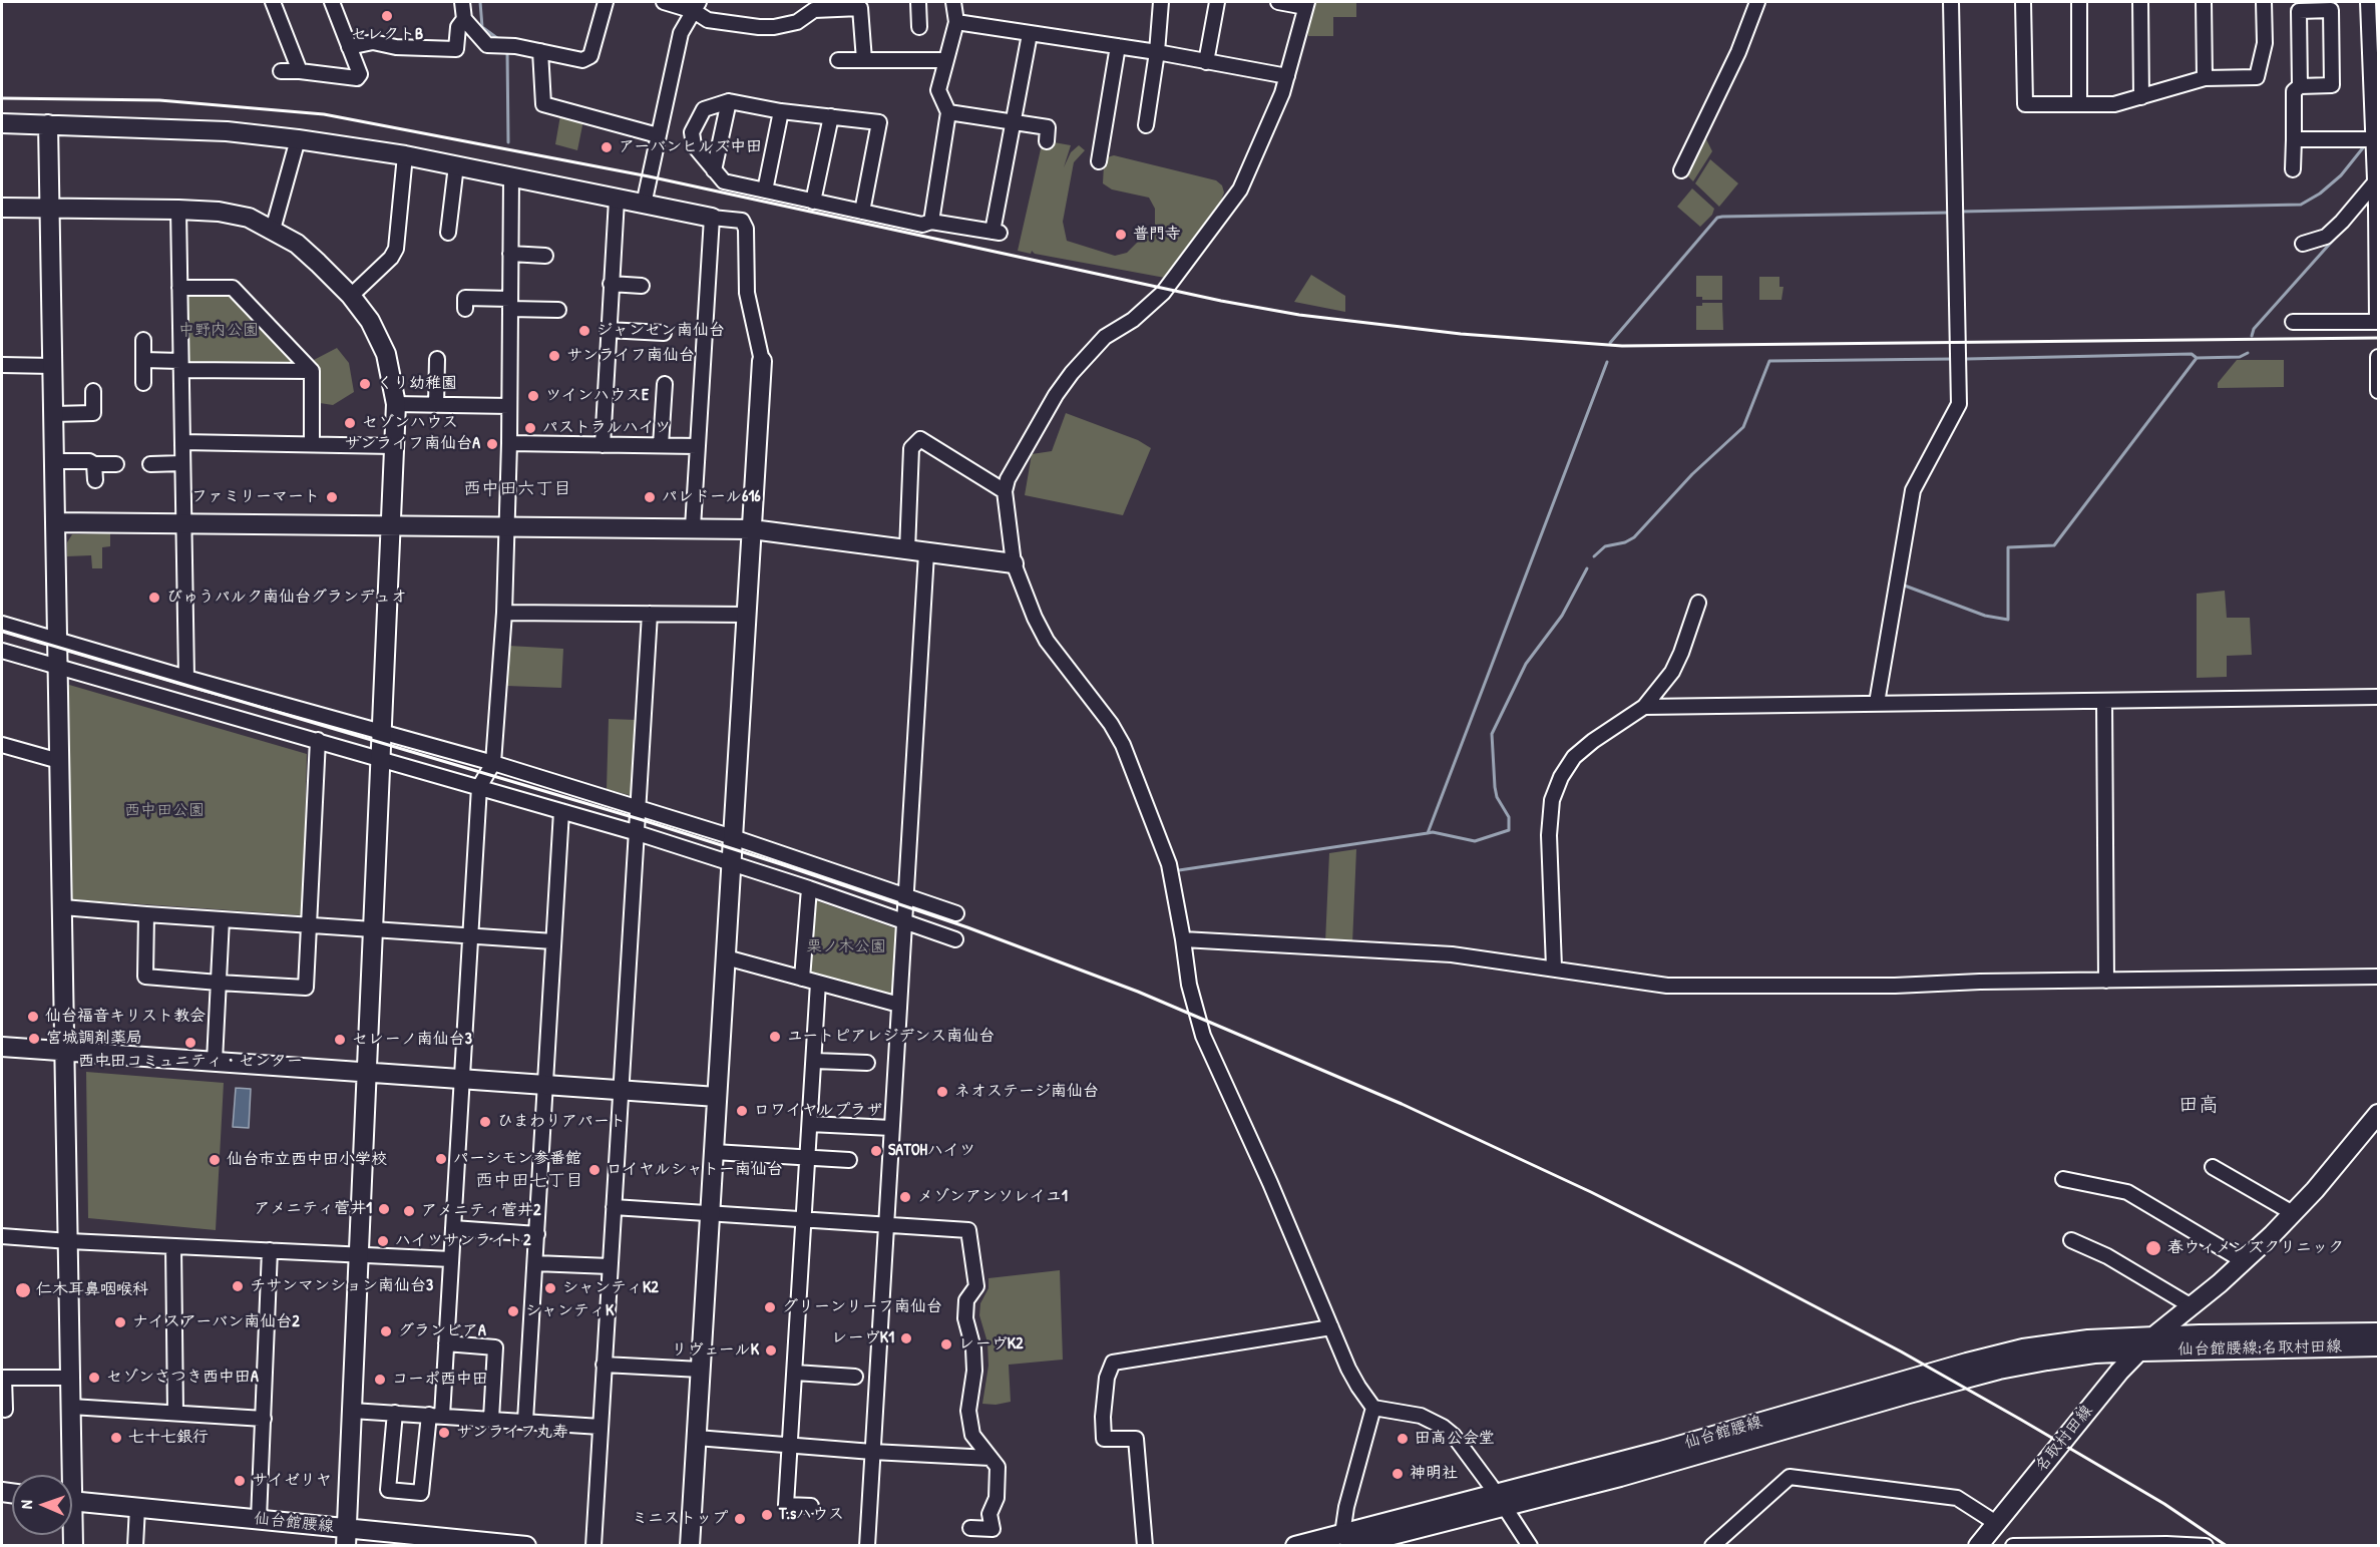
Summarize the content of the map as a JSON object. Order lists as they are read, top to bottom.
{
  "streets": {
    "street": ["仙台館腰線;名取村田線", "仙台館腰線", "名取村田線"]
  },
  "crossings": [
    ["仙台館腰線;名取村田線", "仙台館腰線"],
    ["仙台館腰線;名取村田線", "名取村田線"],
    ["仙台館腰線", "名取村田線"]
  ],
  "districts": ["西中田六丁目", "田高", "西中田七丁目"],
  "parks": ["中野内公園", "西中田公園", "栗ノ木公園"],
  "places": [
    "セレクトB",
    "アーバンヒルズ中田",
    "普門寺",
    "ジャンセン南仙台",
    "サンライフ南仙台",
    "くり幼稚園",
    "ツインハウスE",
    "セゾンハウス",
    "パストラルハイツ",
    "サンライフ南仙台A",
    "ファミリーマート",
    "パレドール616",
    "びゅうパルク南仙台グランデュオ",
    "仙台福音キリスト教会",
    "ユートピアレジデンス南仙台",
    "宮城調剤薬局",
    "セレーノ南仙台3",
    "西中田コミュニティ・センター",
    "ネオステージ南仙台",
    "ロワイヤルプラザ",
    "ひまわりアパート",
    "SATOHハイツ",
    "パーシモン参番館",
    "仙台市立西中田小学校",
    "ロイヤルシャトー南仙台",
    "メゾンアンソレイユ1",
    "アメニティ菅井1",
    "アメニティ菅井2",
    "ハイツサンライト2",
    "春ウィメンズクリニック",
    "チサンマンション南仙台3",
    "シャンティK2",
    "仁木耳鼻咽喉科",
    "グリーンリーフ南仙台",
    "シャンティK",
    "ナイスアーバン南仙台2",
    "グランビアA",
    "レーヴK1",
    "レーヴK2",
    "リヴェールK",
    "セゾンさつき西中田A",
    "コーポ西中田",
    "サンライフ丸寿",
    "七十七銀行",
    "田高公会堂",
    "神明社",
    "サイゼリヤ",
    "T.sハウス",
    "ミニストップ"
  ],
  "north": "left"
}
